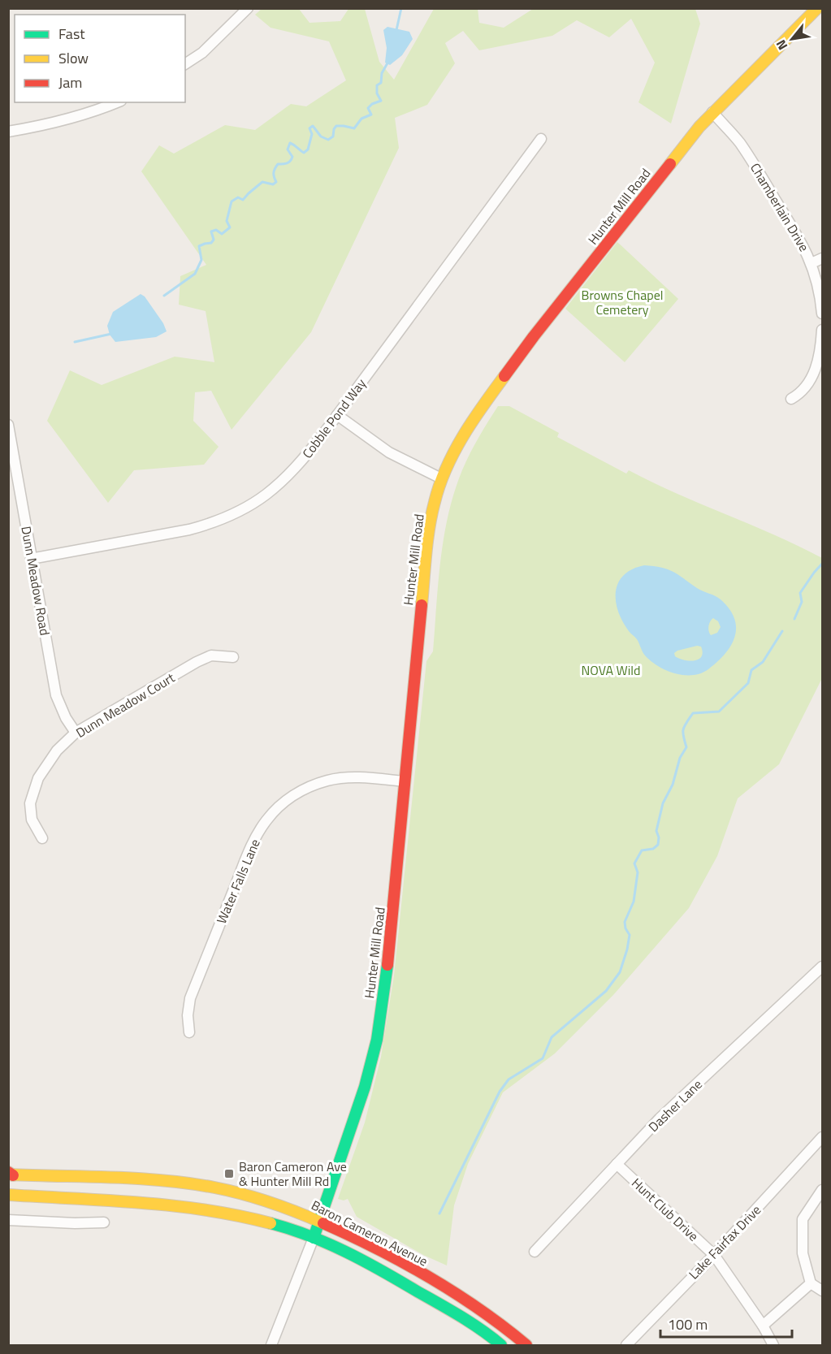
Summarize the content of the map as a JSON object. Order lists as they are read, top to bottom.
{
  "streets": {
    "main road": ["Hunter Mill Road", "Baron Cameron Avenue"],
    "street": [
      "Chamberlain Drive",
      "Cobble Pond Way",
      "Dunn Meadow Road",
      "Dunn Meadow Court",
      "Water Falls Lane",
      "Dasher Lane",
      "Hunt Club Drive",
      "Lake Fairfax Drive"
    ]
  },
  "crossings": [
    ["Hunter Mill Road", "Chamberlain Drive"],
    ["Hunter Mill Road", "Water Falls Lane"],
    ["Hunter Mill Road", "Baron Cameron Avenue"],
    ["Cobble Pond Way", "Dunn Meadow Road"],
    ["Dunn Meadow Road", "Dunn Meadow Court"],
    ["Dasher Lane", "Hunt Club Drive"],
    ["Hunt Club Drive", "Lake Fairfax Drive"]
  ],
  "parks": ["Browns Chapel Cemetery", "NOVA Wild"],
  "places": {
    "transit": ["Baron Cameron Ave & Hunter Mill Rd"]
  },
  "legend": ["Fast", "Slow", "Jam"],
  "scale_bar": "100 m",
  "north": "bottom left"
}
